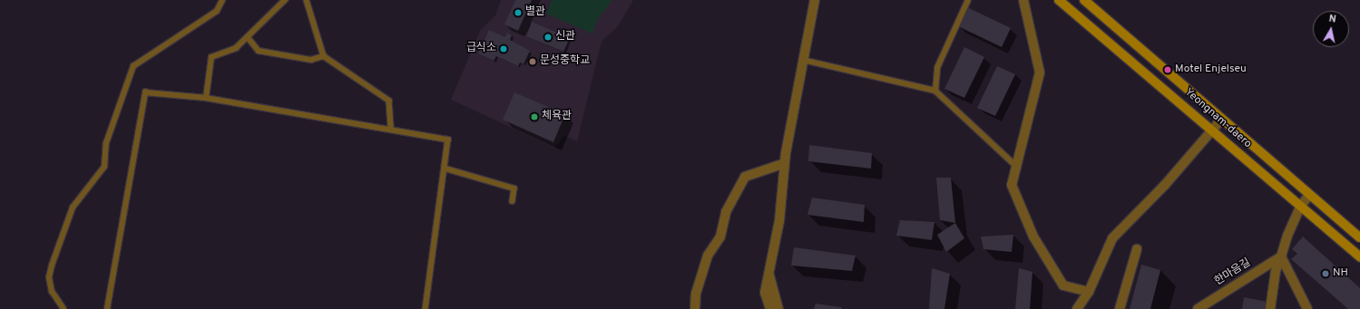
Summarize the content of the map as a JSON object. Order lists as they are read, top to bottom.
{
  "streets": {
    "main road": ["Yeongnam-daero"],
    "street": ["한마음길"]
  },
  "places": [
    "별관",
    "신관",
    "급식소",
    "문성중학교",
    "Motel Enjelseu",
    "체육관",
    "NH"
  ],
  "north": "top"
}
